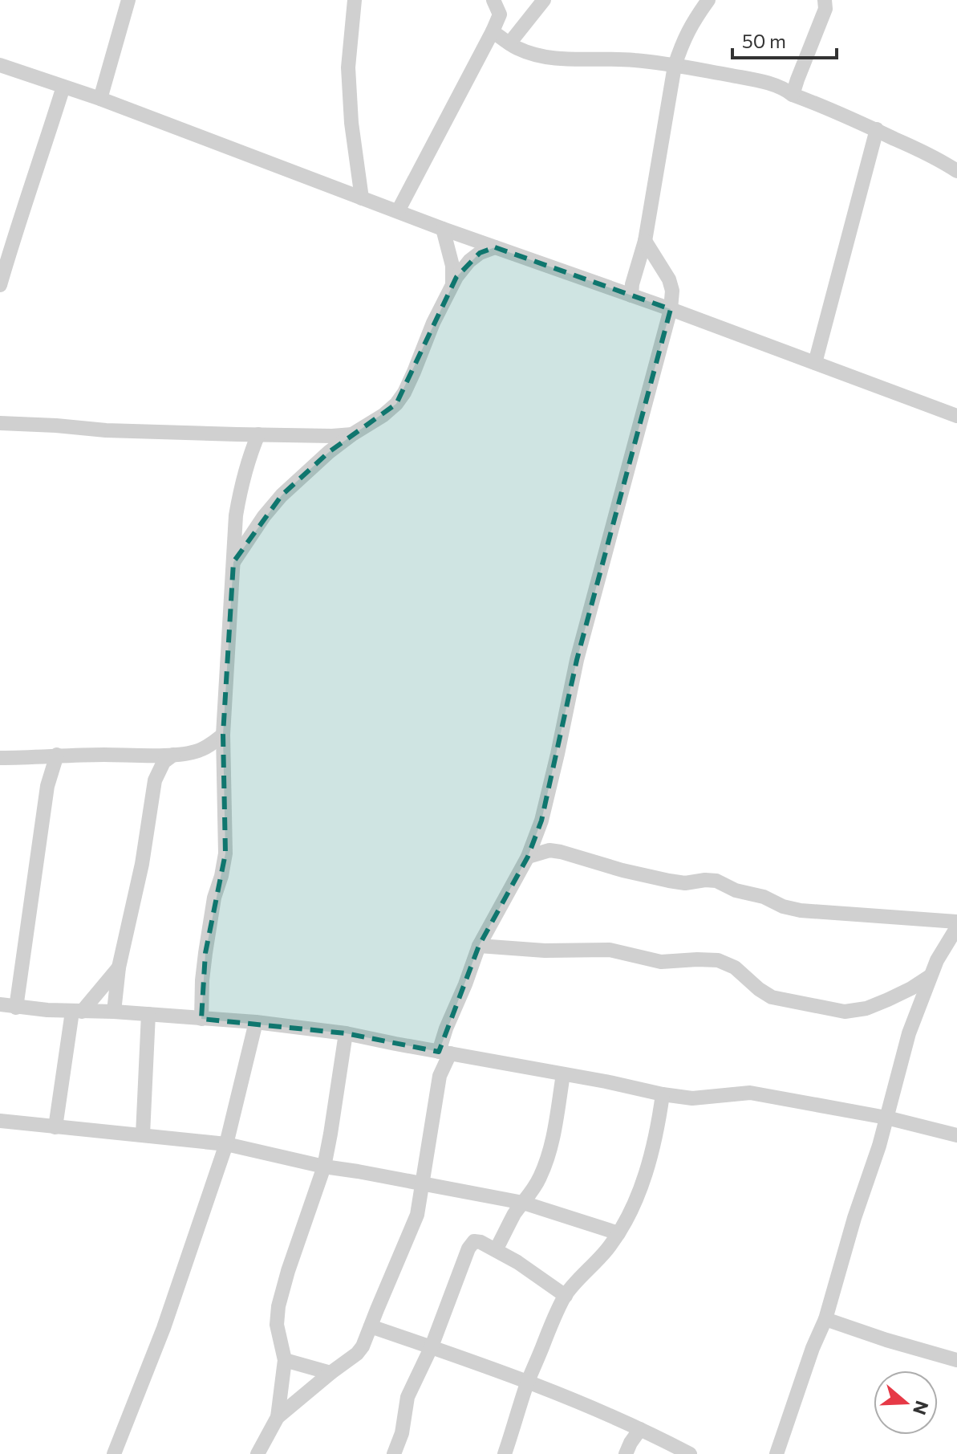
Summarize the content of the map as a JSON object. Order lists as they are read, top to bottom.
{
  "scale_bar": "50 m",
  "north": "right"
}
